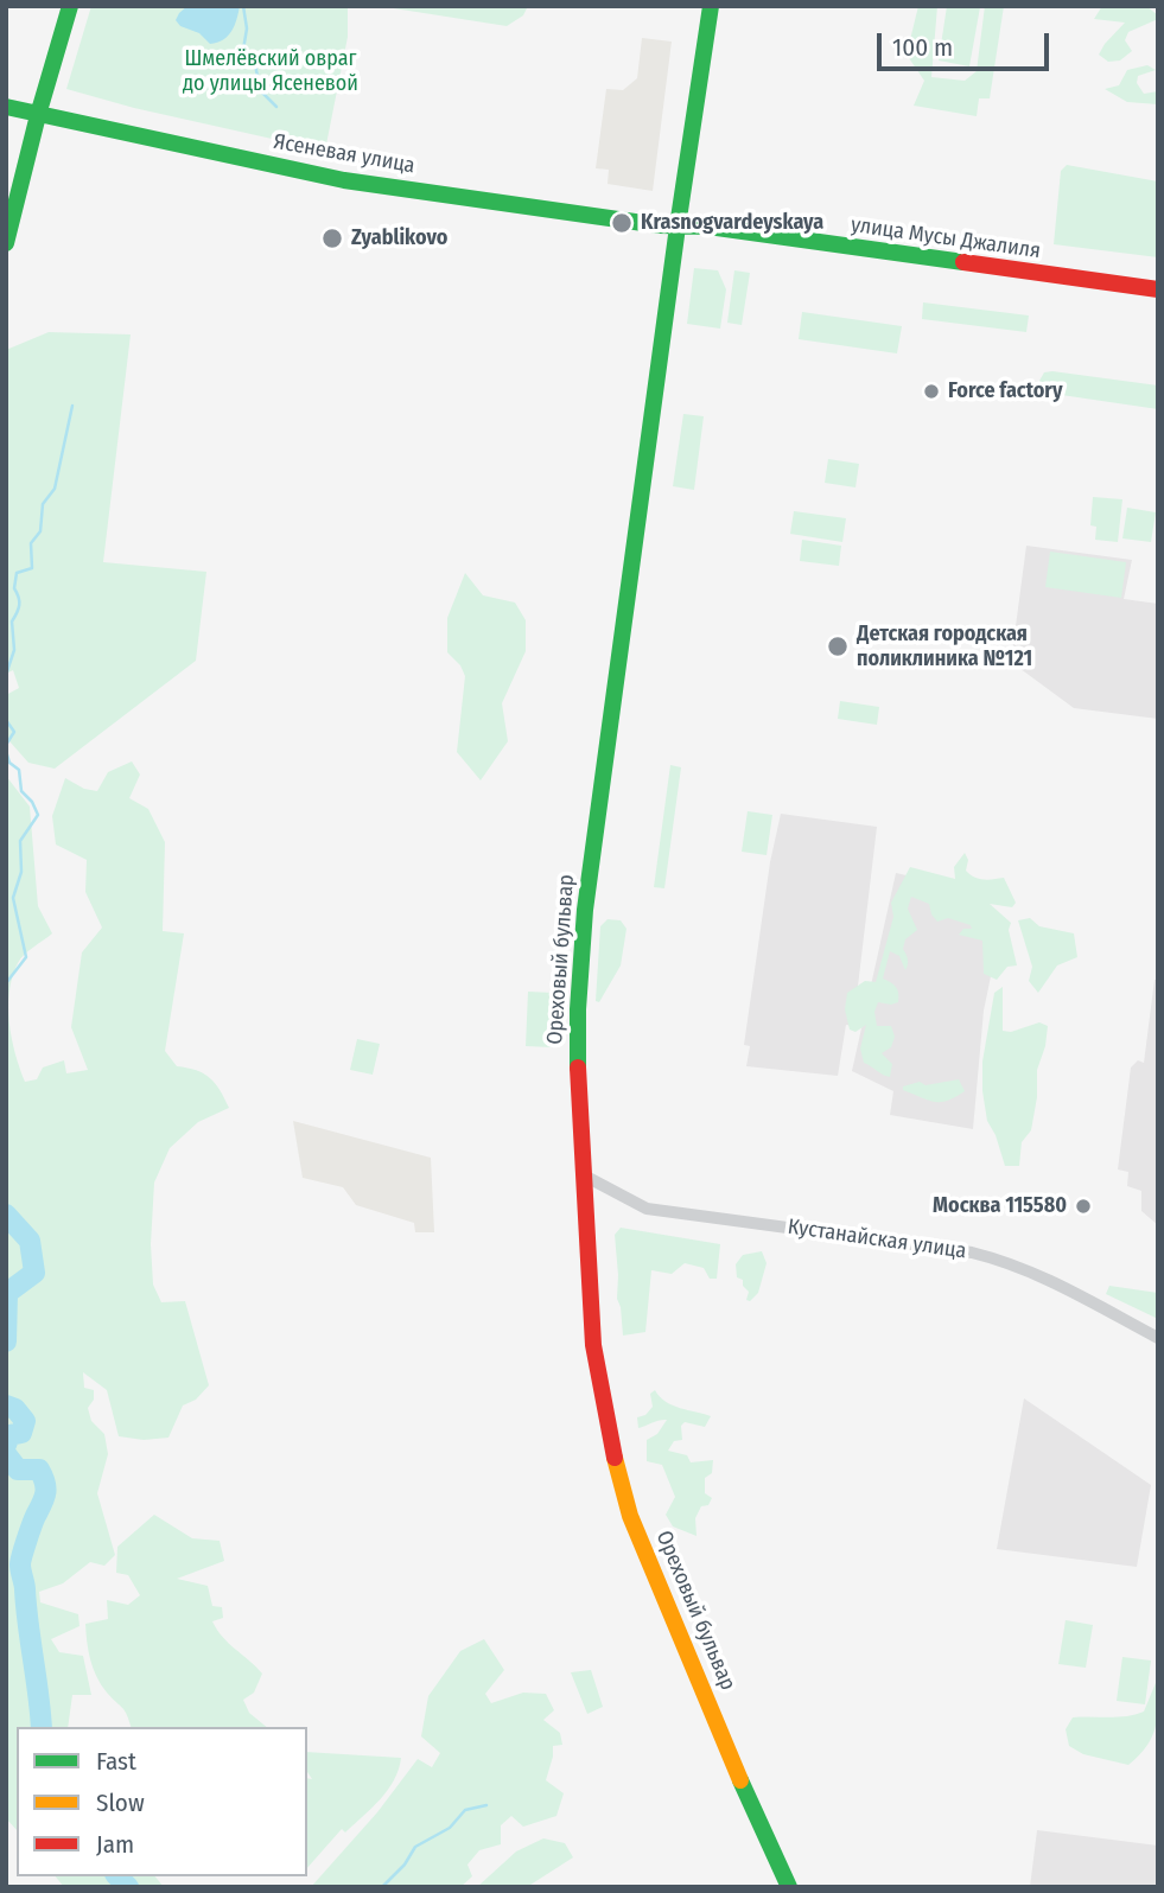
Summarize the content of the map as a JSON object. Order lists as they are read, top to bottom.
{
  "streets": {
    "street": [
      "Ясеневая улица",
      "улица Мусы Джалиля",
      "Ореховый бульвар",
      "Кустанайская улица"
    ]
  },
  "crossings": [
    ["Ясеневая улица", "улица Мусы Джалиля"],
    ["Ясеневая улица", "Ореховый бульвар"],
    ["улица Мусы Джалиля", "Ореховый бульвар"],
    ["Ореховый бульвар", "Кустанайская улица"]
  ],
  "parks": ["Шмелёвский овраг до улицы Ясеневой"],
  "places": [
    "Krasnogvardeyskaya",
    "Zyablikovo",
    "Force factory",
    "Детская городская поликлиника №121",
    "Москва 115580"
  ],
  "legend": ["Fast", "Slow", "Jam"],
  "scale_bar": "100 m"
}
